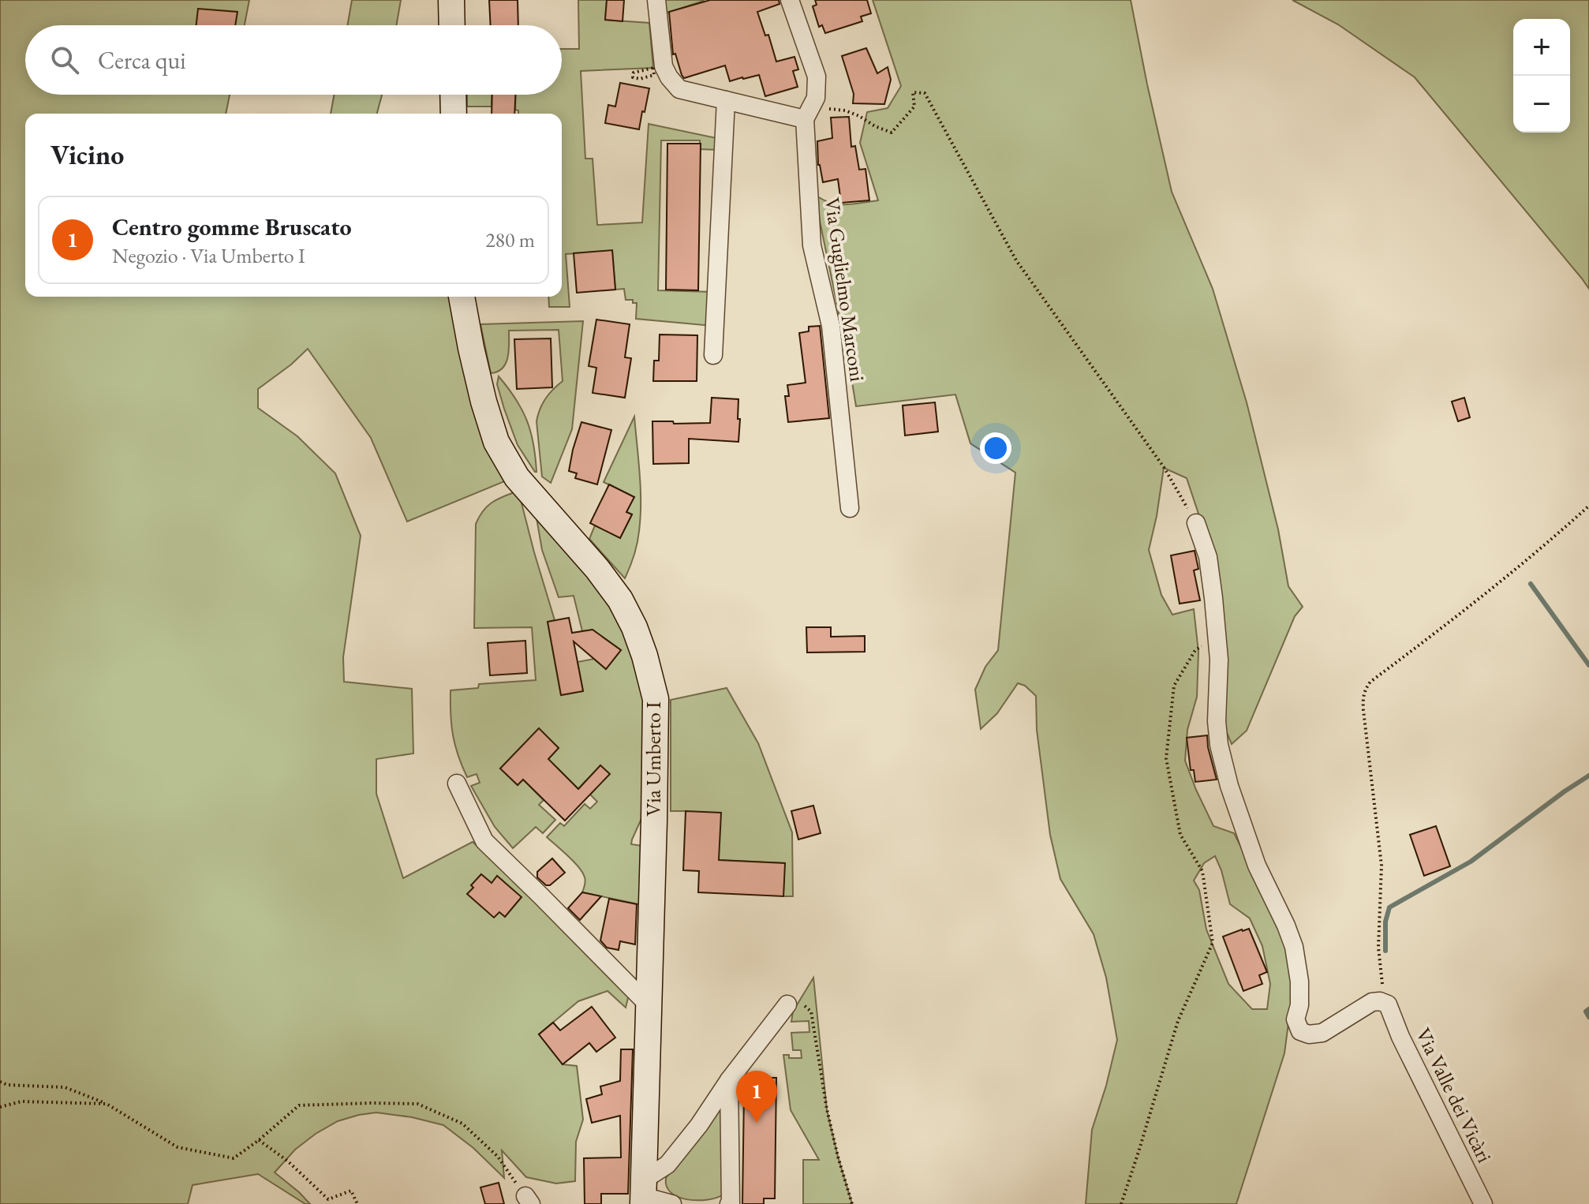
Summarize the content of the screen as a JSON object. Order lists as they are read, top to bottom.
{
  "streets": {
    "main road": ["Via Umberto I"],
    "street": ["Via Guglielmo Marconi", "Via Valle dei Vicàri"]
  },
  "page": {
    "map_buttons": ["+", "−"],
    "search": "Cerca qui",
    "heading": "Vicino",
    "list": [
      {
        "mark": "1",
        "name": "Centro gomme Bruscato",
        "note": "Negozio · Via Umberto I",
        "value": "280 m"
      }
    ],
    "pins": "1"
  }
}
